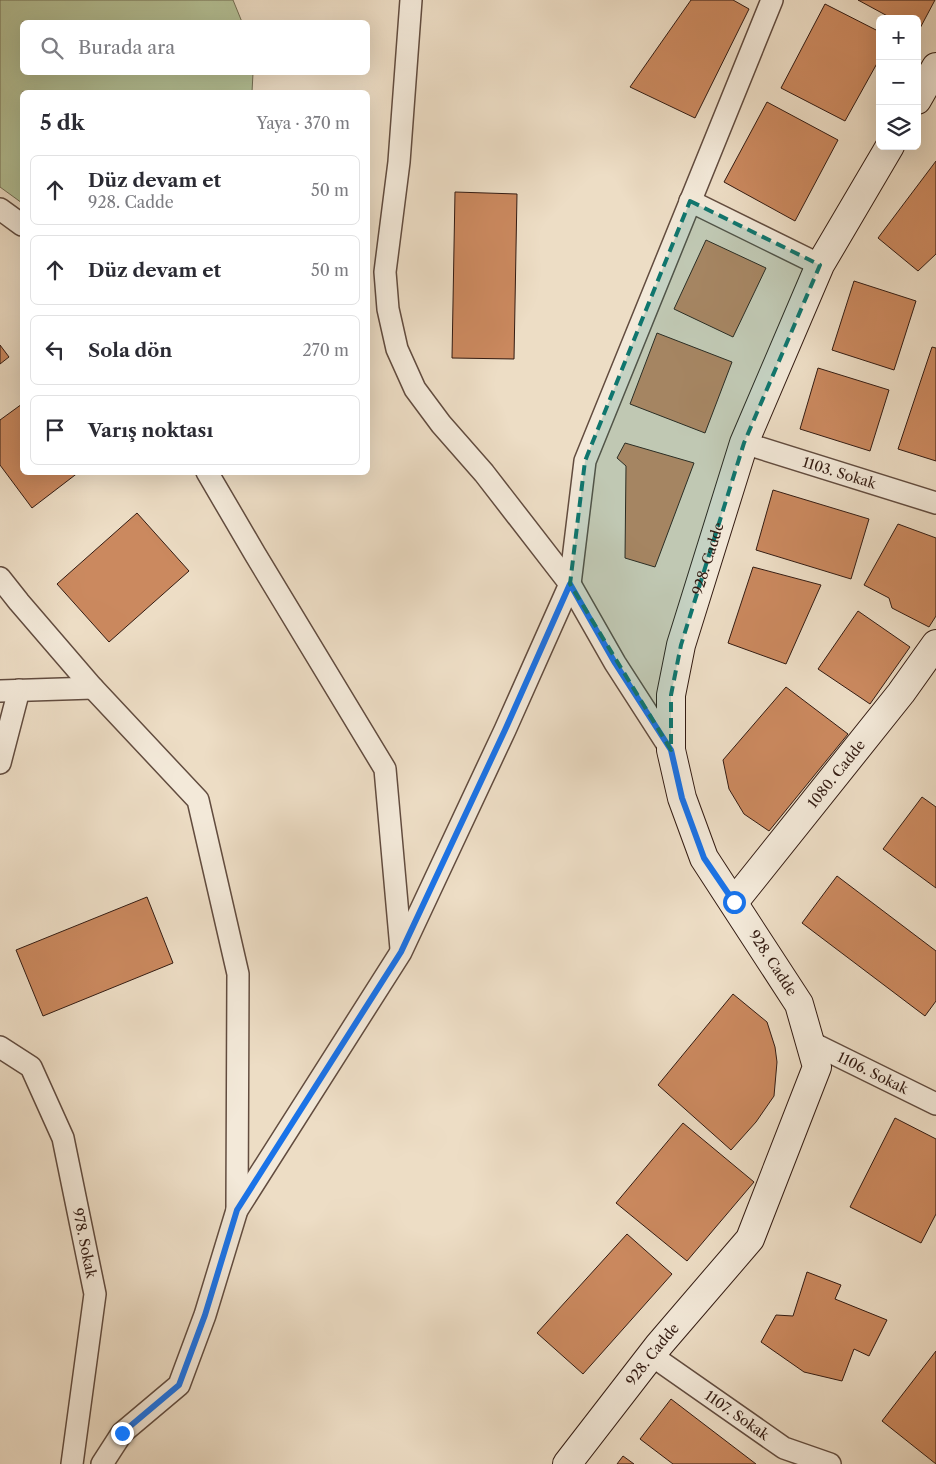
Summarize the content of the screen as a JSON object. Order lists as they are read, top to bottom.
{
  "streets": {
    "street": [
      "1103. Sokak",
      "928. Cadde",
      "1080. Cadde",
      "1106. Sokak",
      "978. Sokak",
      "1107. Sokak"
    ]
  },
  "crossings": [
    ["1103. Sokak", "928. Cadde"],
    ["928. Cadde", "1080. Cadde"],
    ["928. Cadde", "1106. Sokak"],
    ["928. Cadde", "1107. Sokak"]
  ],
  "page": {
    "map_buttons": ["+", "−"],
    "search": "Burada ara",
    "heading": ["5 dk", "Yaya · 370 m"],
    "list": [
      ["Düz devam et", "928. Cadde", "50 m"],
      ["Düz devam et", "50 m"],
      ["Sola dön", "270 m"],
      "Varış noktası"
    ]
  }
}
